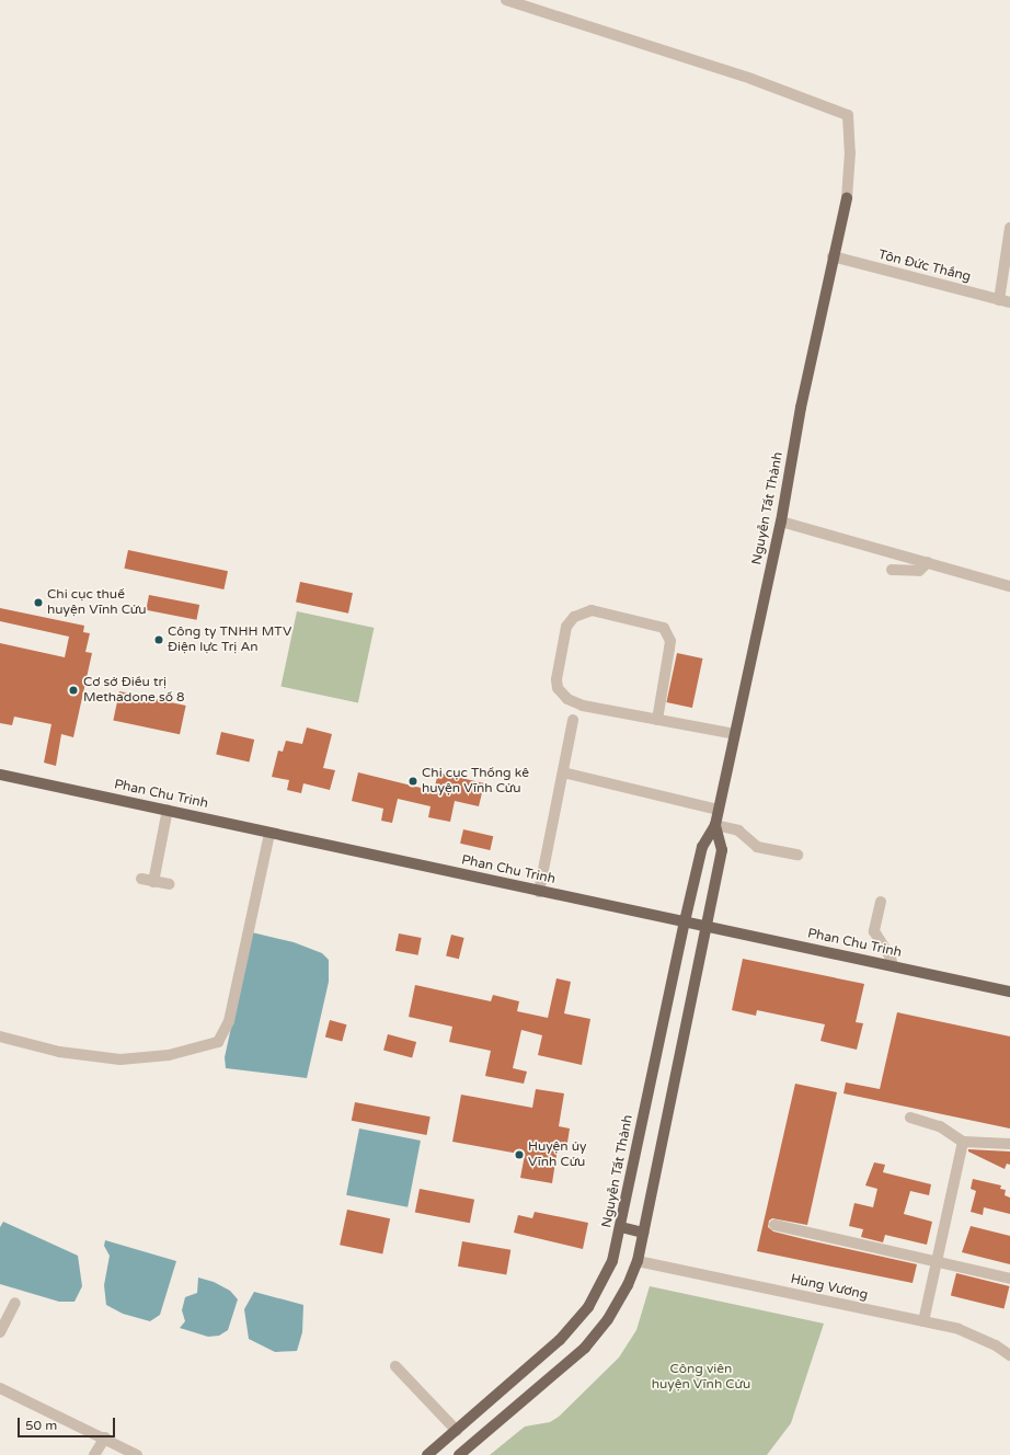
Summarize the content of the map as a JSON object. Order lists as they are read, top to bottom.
{
  "streets": {
    "main road": ["Nguyễn Tất Thành", "Phan Chu Trinh"],
    "street": ["Tôn Đức Thắng", "Hùng Vương"]
  },
  "crossings": [
    ["Tôn Đức Thắng", "Nguyễn Tất Thành"],
    ["Nguyễn Tất Thành", "Phan Chu Trinh"],
    ["Nguyễn Tất Thành", "Hùng Vương"]
  ],
  "parks": ["Công viên huyện Vĩnh Cửu"],
  "places": [
    "Chi cục thuế huyện Vĩnh Cửu",
    "Công ty TNHH MTV Điện lực Trị An",
    "Cơ sở Điều trị Methadone số 8",
    "Chi cục Thống kê huyện Vĩnh Cửu",
    "Huyện ủy Vĩnh Cửu"
  ],
  "scale_bar": "50 m"
}
